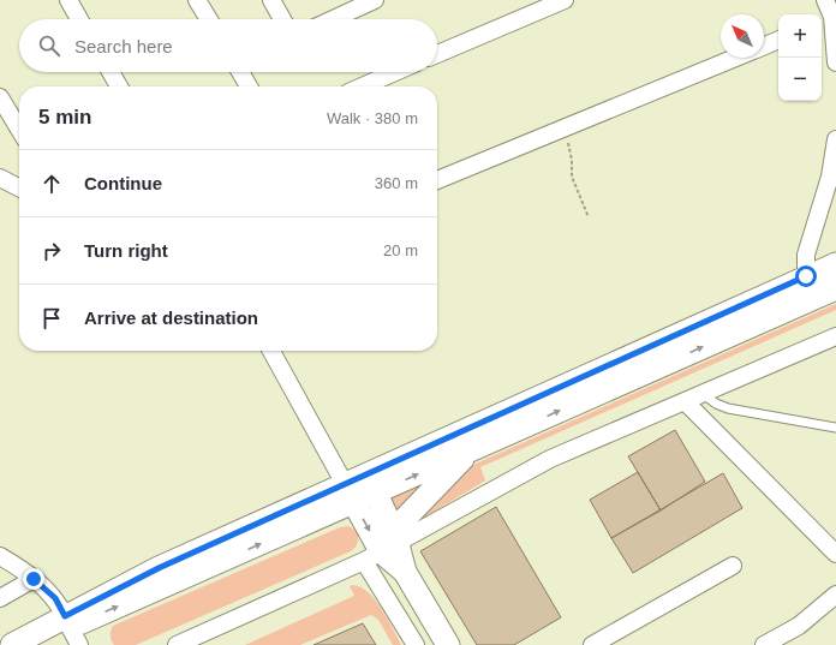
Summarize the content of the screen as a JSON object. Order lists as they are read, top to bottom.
{
  "north": "top left",
  "page": {
    "map_buttons": ["+", "−"],
    "search": "Search here",
    "heading": ["5 min", "Walk · 380 m"],
    "list": [
      ["Continue", "360 m"],
      ["Turn right", "20 m"],
      "Arrive at destination"
    ]
  }
}
